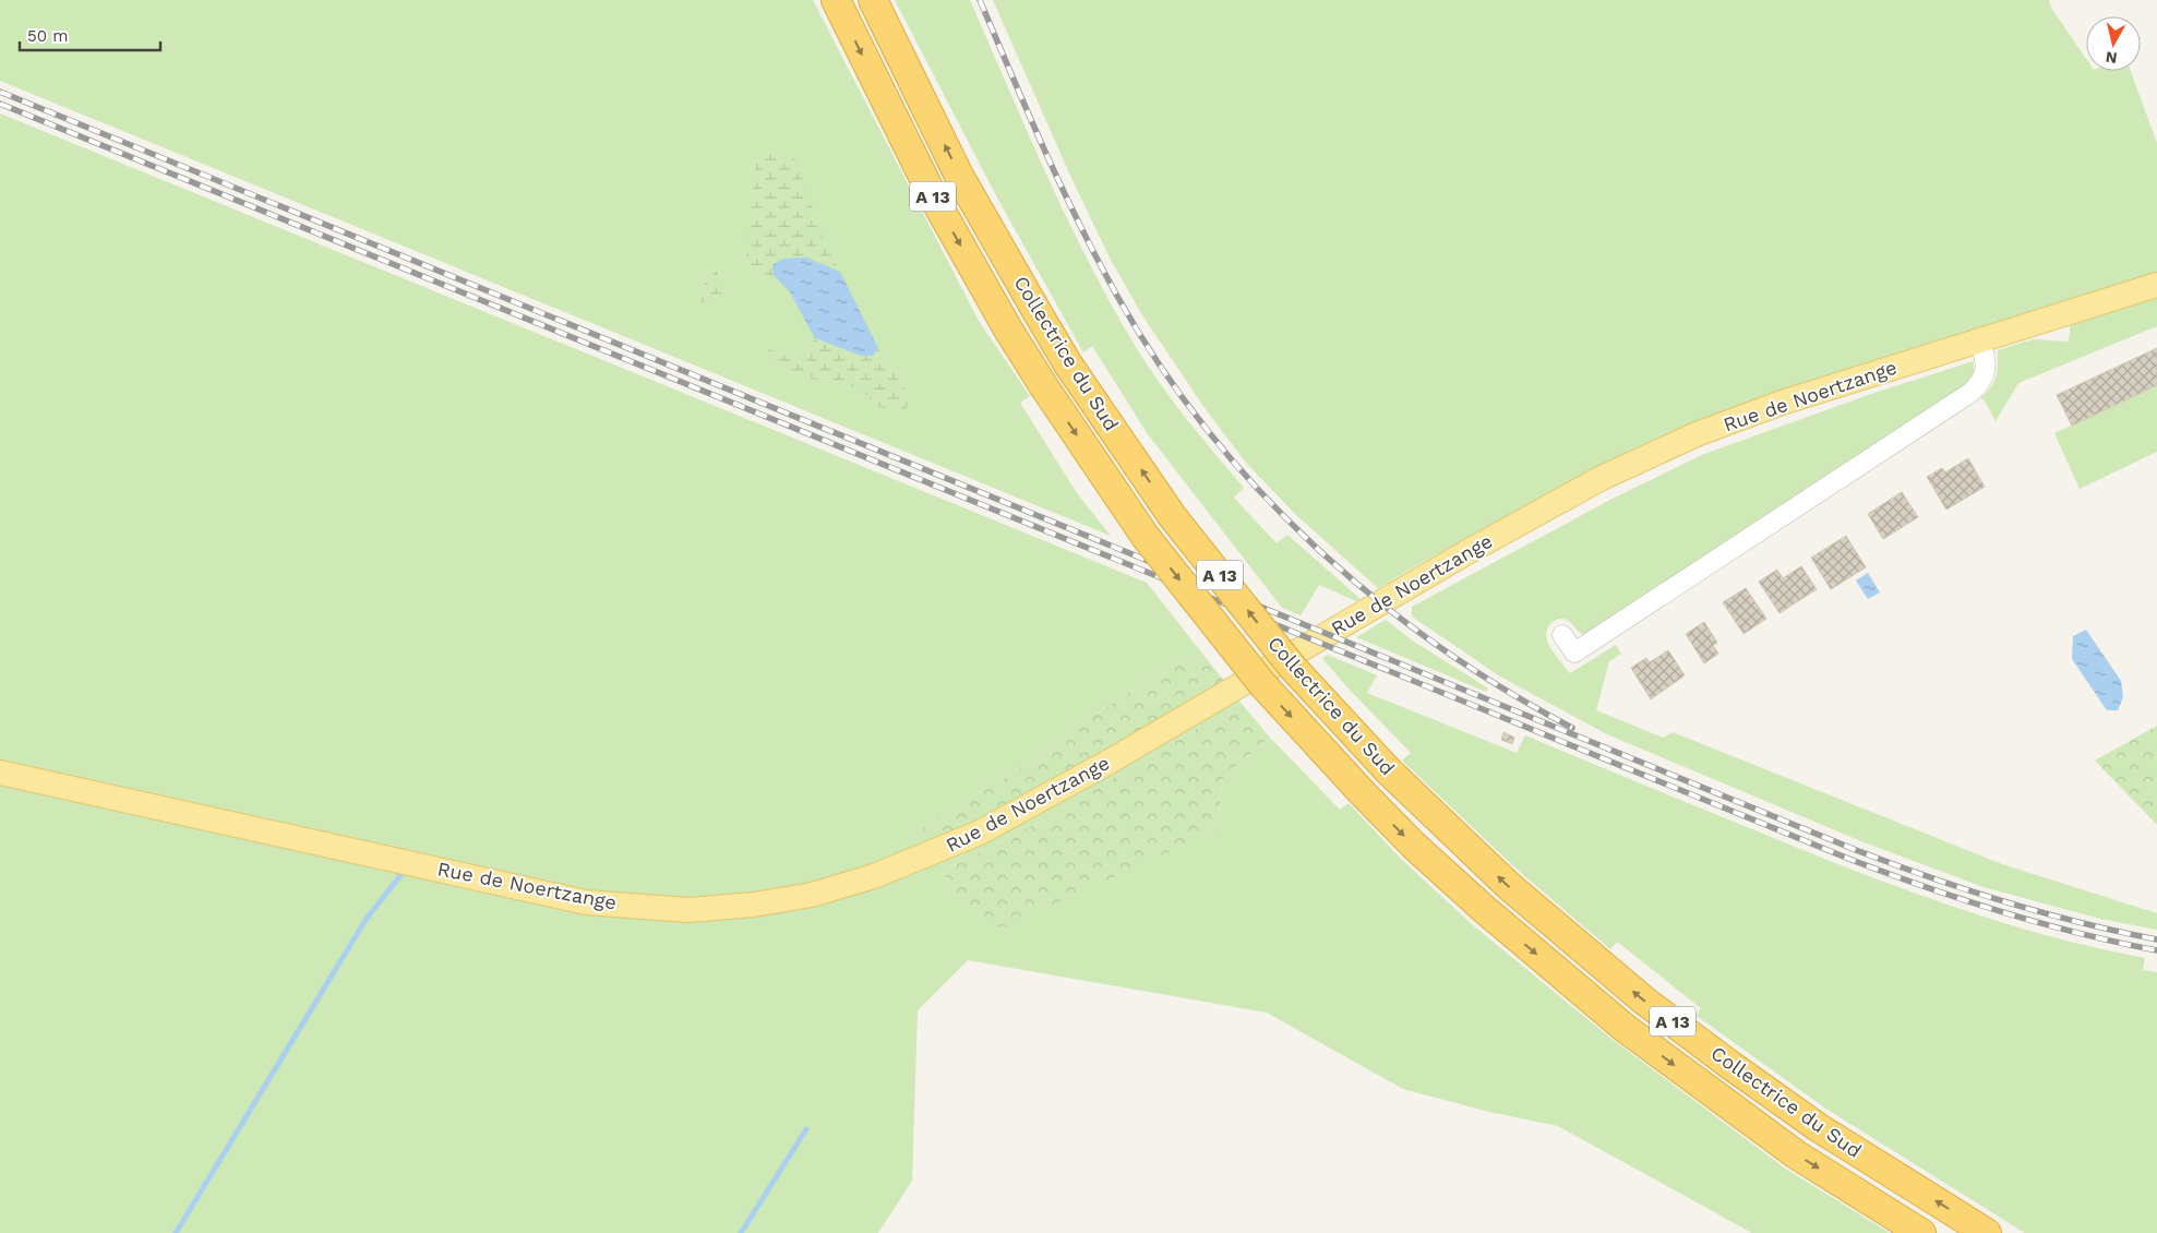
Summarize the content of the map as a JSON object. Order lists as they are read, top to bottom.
{
  "streets": {
    "highway": ["A 13", "Collectrice du Sud"],
    "main road": ["Rue de Noertzange"]
  },
  "scale_bar": "50 m",
  "north": "bottom"
}
